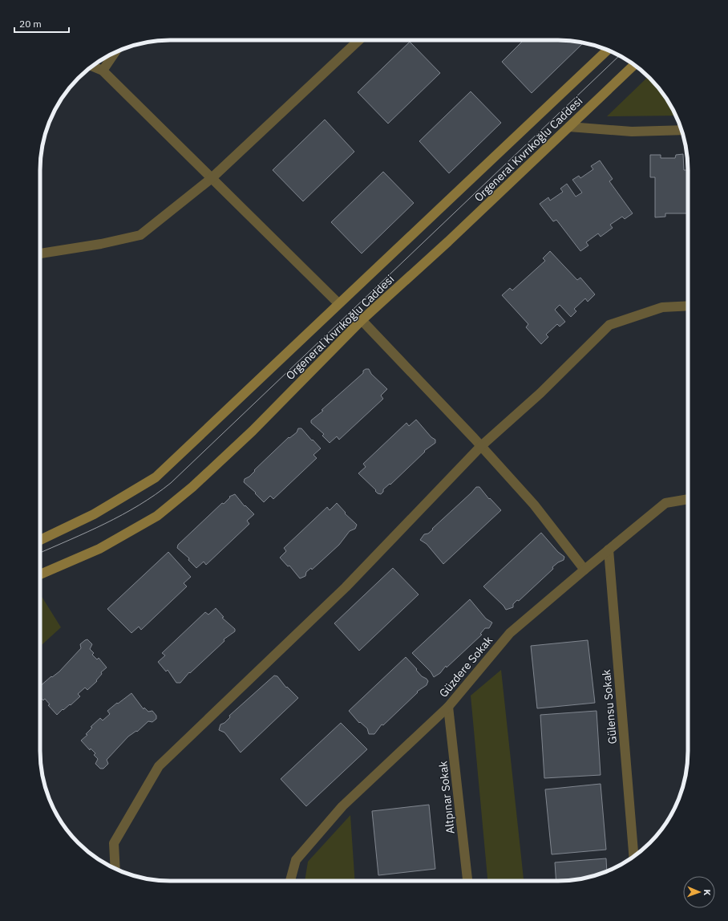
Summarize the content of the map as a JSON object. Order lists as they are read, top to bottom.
{
  "streets": {
    "main road": ["Orgeneral Kıvrıkoğlu Caddesi"],
    "street": ["Güzdere Sokak", "Gülensu Sokak", "Altpınar Sokak"]
  },
  "crossings": [
    ["Güzdere Sokak", "Gülensu Sokak"],
    ["Güzdere Sokak", "Altpınar Sokak"]
  ],
  "scale_bar": "20 m",
  "north": "right"
}
